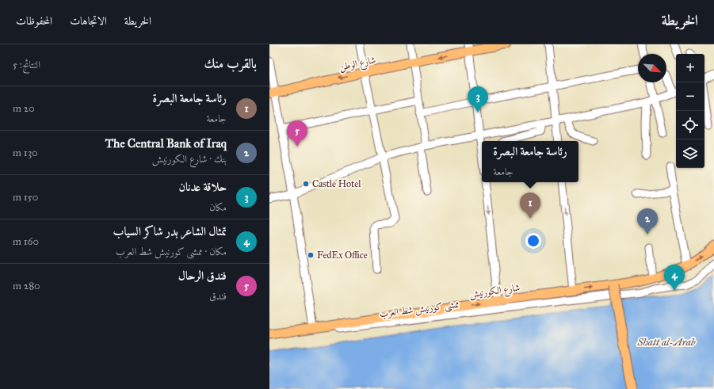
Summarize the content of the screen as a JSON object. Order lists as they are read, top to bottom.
{
  "streets": {
    "main road": ["شارع الوطن", "شارع الكورنيش"],
    "street": ["ممشى كورنيش شط العرب"]
  },
  "one_way": ["شارع الوطن", "شارع الكورنيش"],
  "water": ["Shatt al-Arab"],
  "places": ["Castle Hotel", "FedEx Office"],
  "north": "bottom right",
  "page": {
    "header": "الخريطة",
    "nav": ["الخريطة", "الاتجاهات", "المحفوظات"],
    "heading": ["بالقرب منك", "النتائج: 5"],
    "map_buttons": ["+", "−"],
    "list": [
      {
        "mark": "1",
        "name": "رئاسة جامعة البصرة",
        "note": "جامعة",
        "value": "20 m"
      },
      {
        "mark": "2",
        "name": "The Central Bank of Iraq",
        "note": "بنك · شارع الكورنيش",
        "value": "130 m"
      },
      {
        "mark": "3",
        "name": "حلاقة عدنان",
        "note": "مكان",
        "value": "150 m"
      },
      {
        "mark": "4",
        "name": "تمثال الشاعر بدر شاكر السياب",
        "note": "مكان · ممشى كورنيش شط العرب",
        "value": "160 m"
      },
      {
        "mark": "5",
        "name": "فندق الرحال",
        "note": "فندق",
        "value": "280 m"
      }
    ],
    "pins": [
      "3",
      "5",
      "1",
      "2",
      "4"
    ],
    "popup": ["رئاسة جامعة البصرة", "جامعة"]
  }
}
